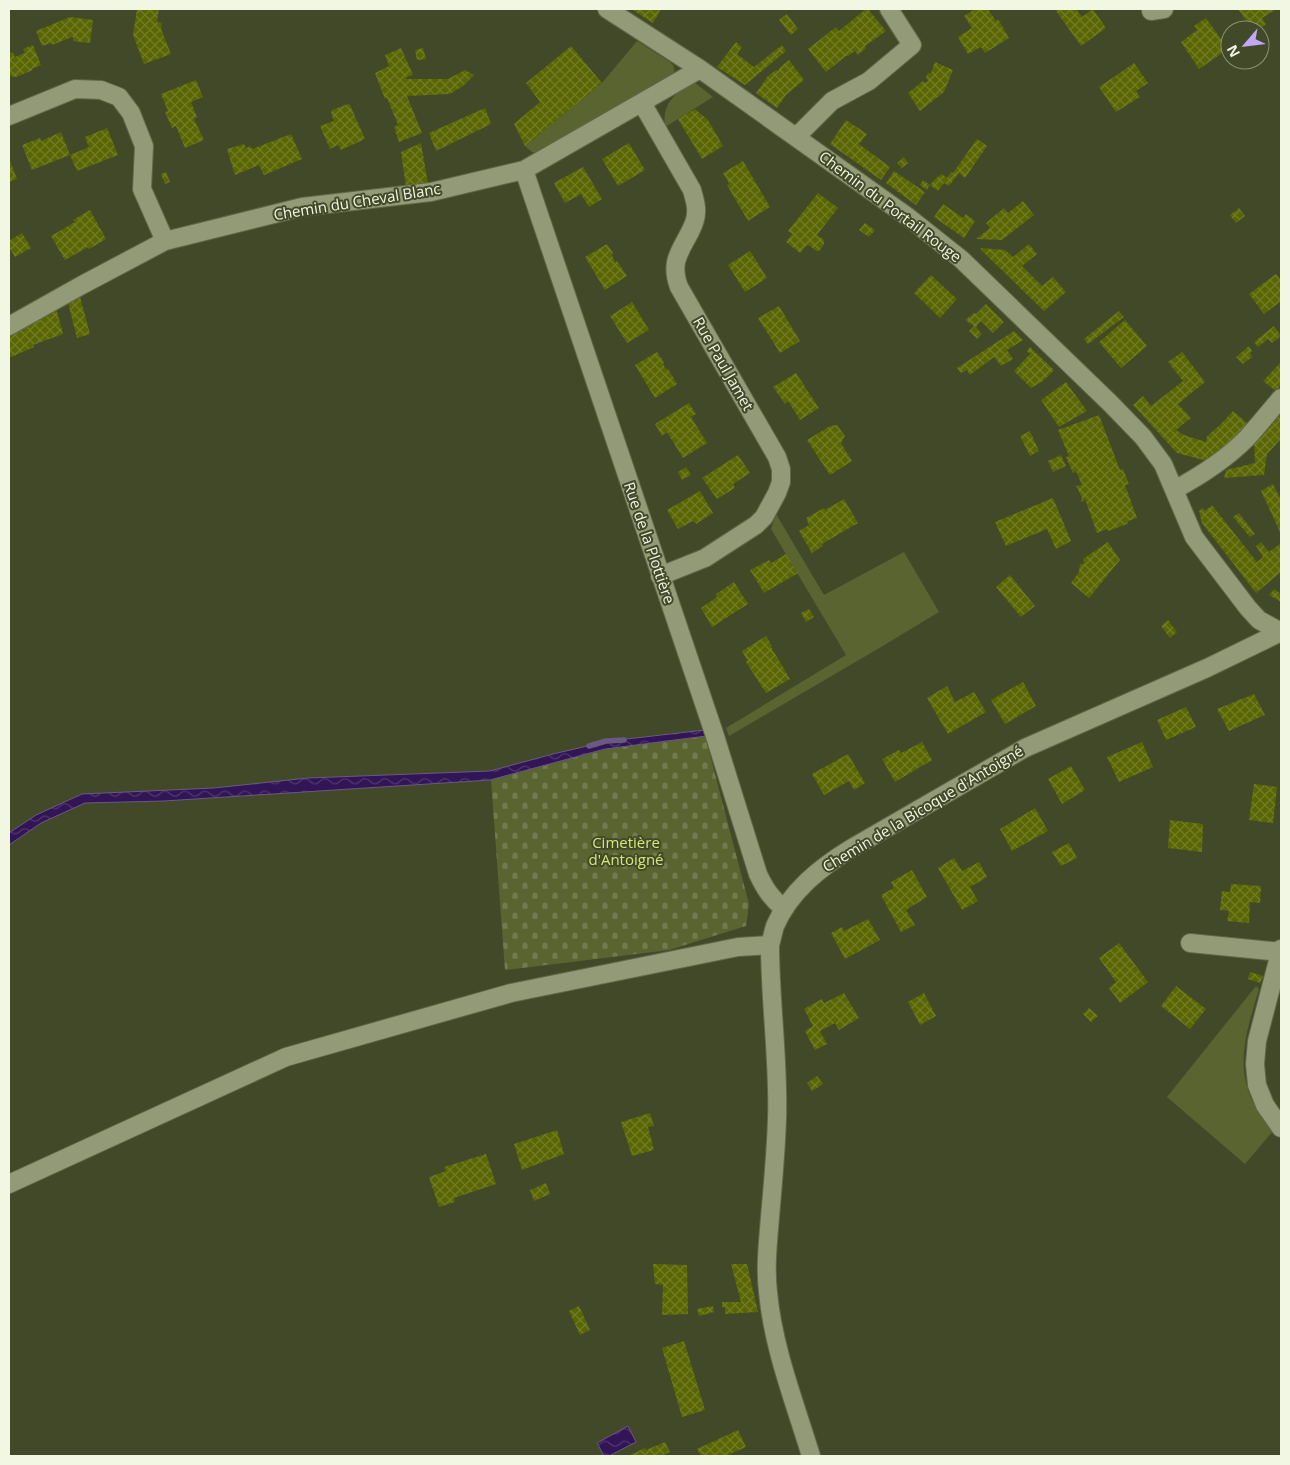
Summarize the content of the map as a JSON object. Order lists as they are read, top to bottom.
{
  "streets": {
    "street": [
      "Chemin du Cheval Blanc",
      "Chemin du Portail Rouge",
      "Rue Paul Jamet",
      "Rue de la Plottière",
      "Chemin de la Bicoque d'Antoigné"
    ]
  },
  "crossings": [
    ["Chemin du Cheval Blanc", "Chemin du Portail Rouge"],
    ["Chemin du Cheval Blanc", "Rue Paul Jamet"],
    ["Chemin du Cheval Blanc", "Rue de la Plottière"],
    ["Chemin du Portail Rouge", "Chemin de la Bicoque d'Antoigné"],
    ["Rue Paul Jamet", "Rue de la Plottière"],
    ["Rue de la Plottière", "Chemin de la Bicoque d'Antoigné"]
  ],
  "parks": ["Cimetière d'Antoigné"],
  "north": "bottom left"
}
